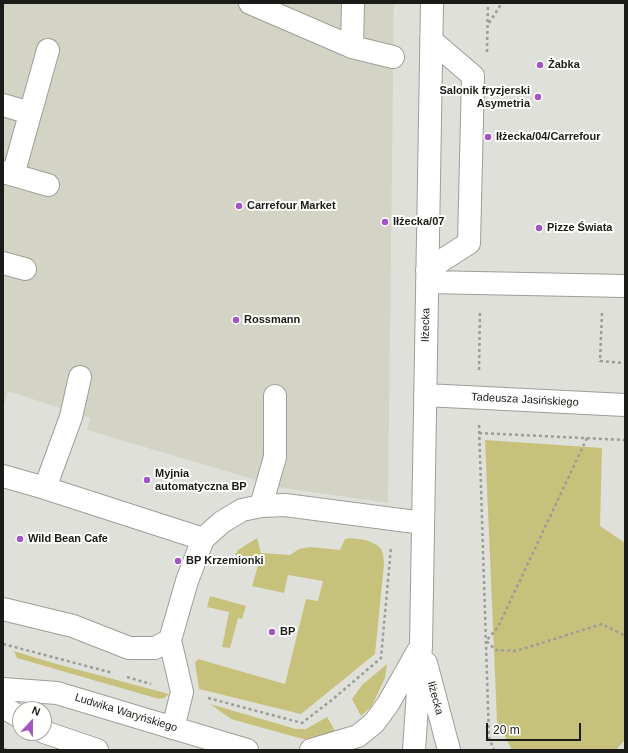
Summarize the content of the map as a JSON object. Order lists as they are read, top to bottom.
{
  "streets": {
    "street": ["Iłżecka", "Tadeusza Jasińskiego", "Ludwika Waryńskiego"]
  },
  "crossings": [
    ["Iłżecka", "Tadeusza Jasińskiego"]
  ],
  "places": [
    "Żabka",
    "Salonik fryzjerski Asymetria",
    "Iłżecka/04/Carrefour",
    "Carrefour Market",
    "Iłżecka/07",
    "Pizze Świata",
    "Rossmann",
    "Myjnia automatyczna BP",
    "Wild Bean Cafe",
    "BP Krzemionki",
    "BP"
  ],
  "scale_bar": "20 m",
  "north": "top"
}
